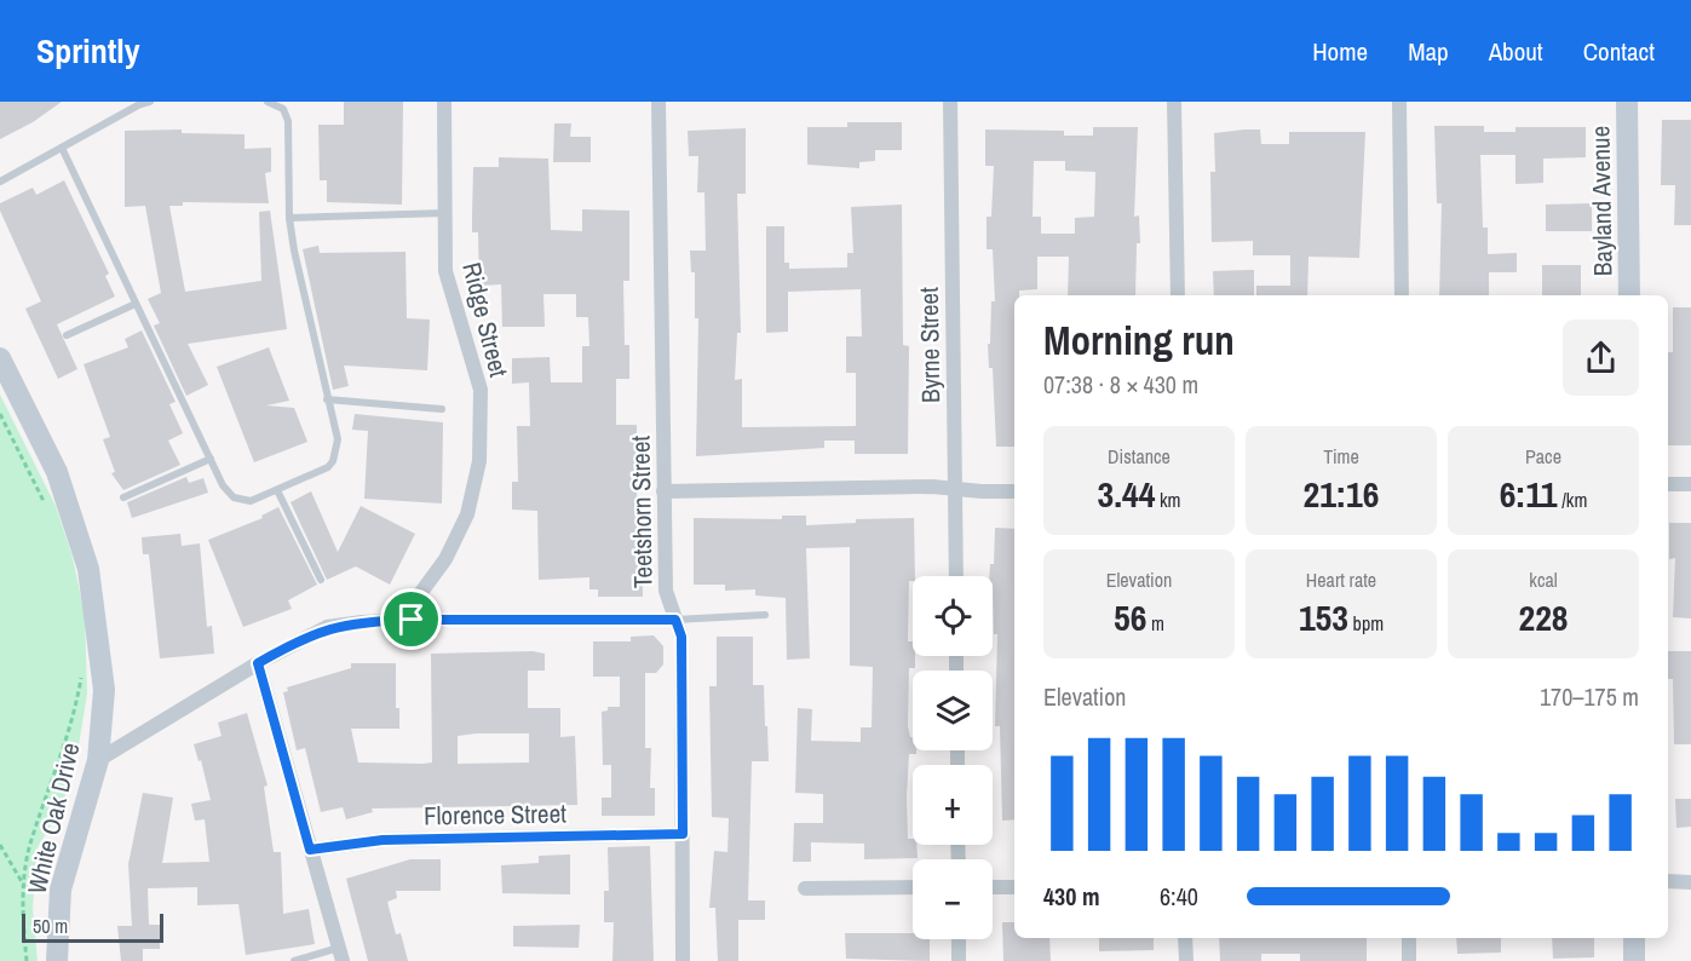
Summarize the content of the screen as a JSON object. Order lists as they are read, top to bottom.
{
  "streets": {
    "main road": ["Bayland Avenue", "White Oak Drive"],
    "street": [
      "Ridge Street",
      "Byrne Street",
      "Teetshorn Street",
      "Florence Street"
    ]
  },
  "crossings": [
    ["Teetshorn Street", "Florence Street"]
  ],
  "scale_bar": "50 m",
  "page": {
    "header": "Sprintly",
    "nav": [
      "Home",
      "Map",
      "About",
      "Contact"
    ],
    "heading": ["Morning run", "07:38 · 8 × 430 m"],
    "stats": [
      ["Distance", "3.44 km"],
      ["Time", "21:16"],
      ["Pace", "6:11 /km"],
      ["Elevation", "56 m"],
      ["Heart rate", "153 bpm"],
      ["kcal", "228"]
    ],
    "map_buttons": ["+", "−"],
    "chart": ["Elevation", "170–175 m"],
    "list": [
      {
        "name": "430 m",
        "note": "6:40"
      }
    ],
    "scale": "50 m"
  }
}
